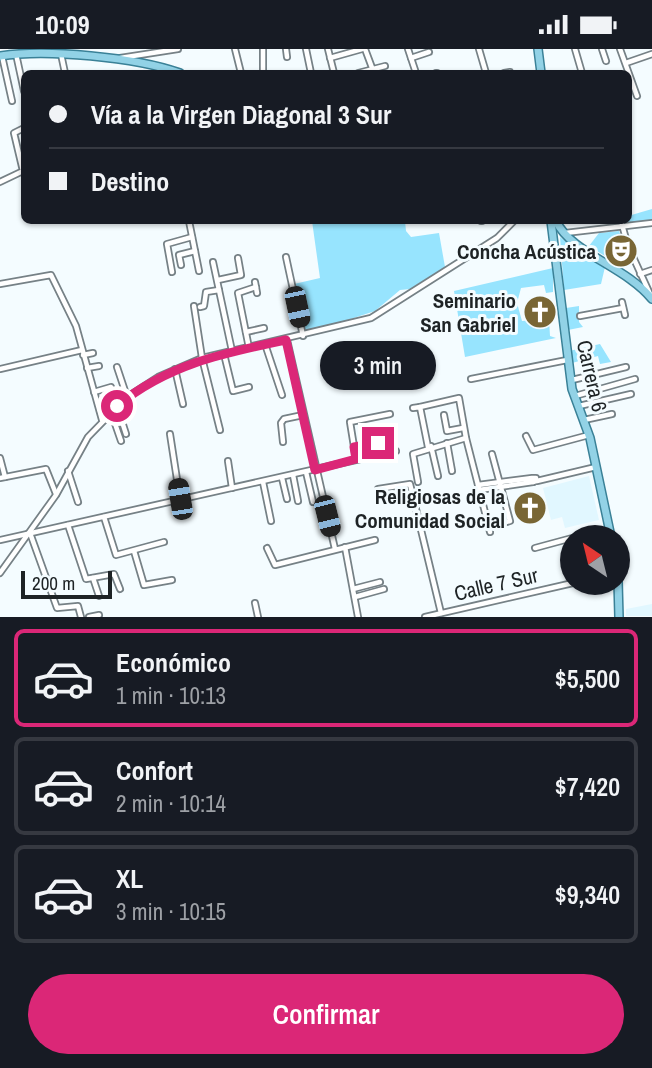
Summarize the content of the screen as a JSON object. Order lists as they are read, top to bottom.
{
  "streets": {
    "main road": ["Carrera 6"],
    "street": ["Calle 7 Sur"]
  },
  "places": {
    "theatre": ["Concha Acústica"],
    "church": ["Seminario San Gabriel", "Religiosas de la Comunidad Social"]
  },
  "scale_bar": "200 m",
  "north": "top left",
  "page": {
    "status": "10:09",
    "banner": ["Vía a la Virgen Diagonal 3 Sur", "Destino"],
    "bubble": "3 min",
    "scale": "200 m",
    "list": [
      {
        "name": "Económico",
        "note": "1 min · 10:13",
        "value": "$5,500"
      },
      {
        "name": "Confort",
        "note": "2 min · 10:14",
        "value": "$7,420"
      },
      {
        "name": "XL",
        "note": "3 min · 10:15",
        "value": "$9,340"
      }
    ],
    "buttons": "Confirmar"
  }
}
